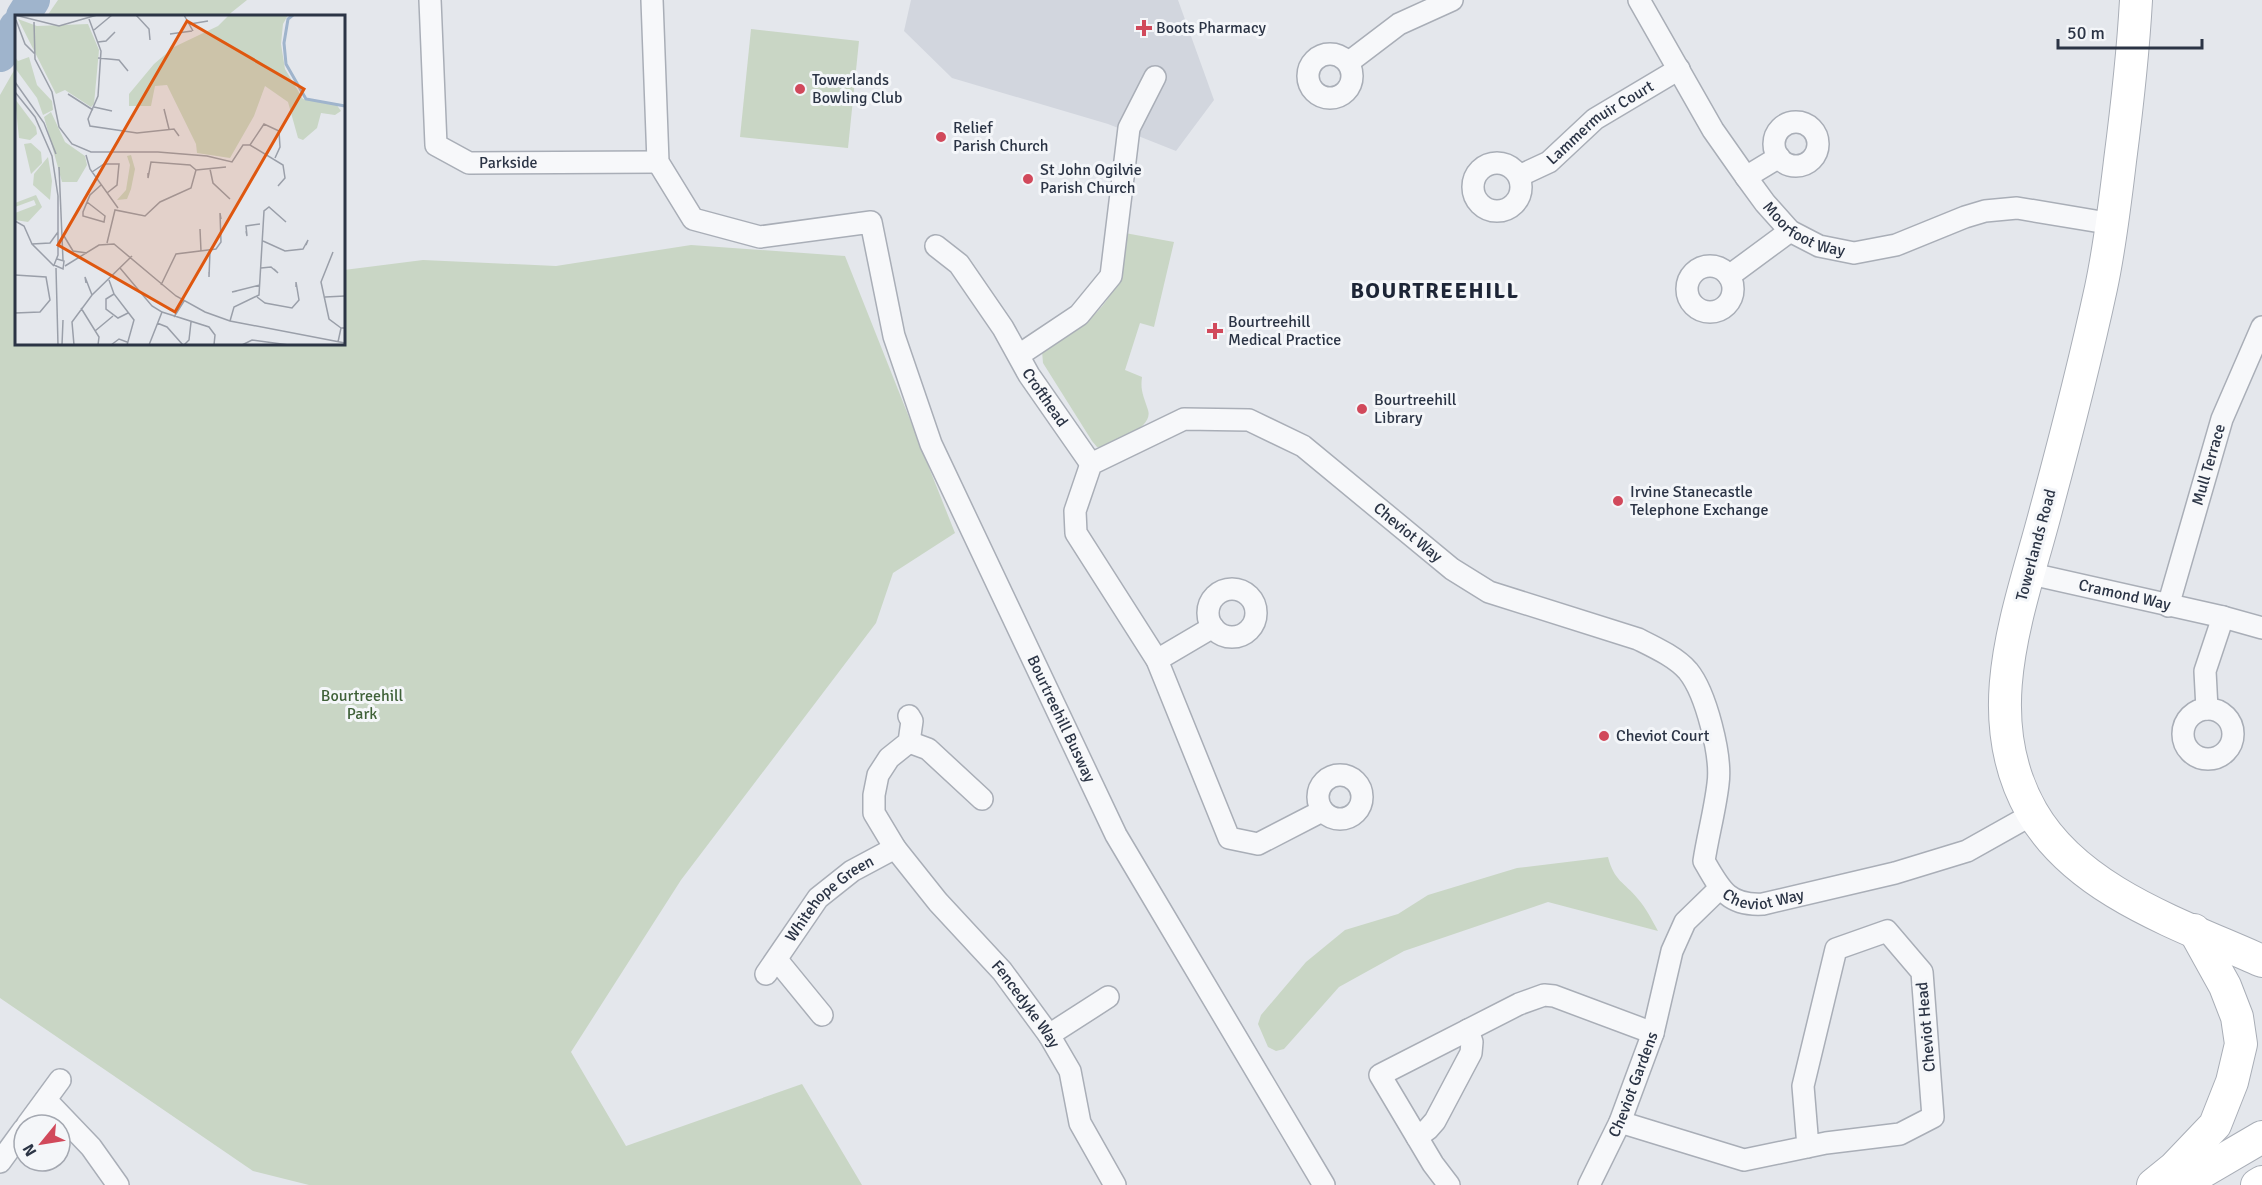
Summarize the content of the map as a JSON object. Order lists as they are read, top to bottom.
{
  "streets": {
    "street": [
      "Lammermuir Court",
      "Parkside",
      "Moorfoot Way",
      "Crofthead",
      "Mull Terrace",
      "Cheviot Way",
      "Towerlands Road",
      "Cramond Way",
      "Bourtreehill Busway",
      "Whitehope Green",
      "Fencedyke Way",
      "Cheviot Head",
      "Cheviot Gardens"
    ]
  },
  "crossings": [
    ["Lammermuir Court", "Moorfoot Way"],
    ["Parkside", "Bourtreehill Busway"],
    ["Moorfoot Way", "Towerlands Road"],
    ["Crofthead", "Cheviot Way"],
    ["Mull Terrace", "Cramond Way"],
    ["Cheviot Way", "Towerlands Road"],
    ["Towerlands Road", "Cramond Way"],
    ["Whitehope Green", "Fencedyke Way"],
    ["Cheviot Head", "Cheviot Gardens"]
  ],
  "districts": ["BOURTREEHILL"],
  "parks": ["Bourtreehill Park"],
  "places": {
    "health": ["Boots Pharmacy", "Bourtreehill Medical Practice"],
    "other": [
      "Towerlands Bowling Club",
      "Relief Parish Church",
      "St John Ogilvie Parish Church",
      "Bourtreehill Library",
      "Irvine Stanecastle Telephone Exchange",
      "Cheviot Court"
    ]
  },
  "scale_bar": "50 m",
  "north": "bottom left"
}
